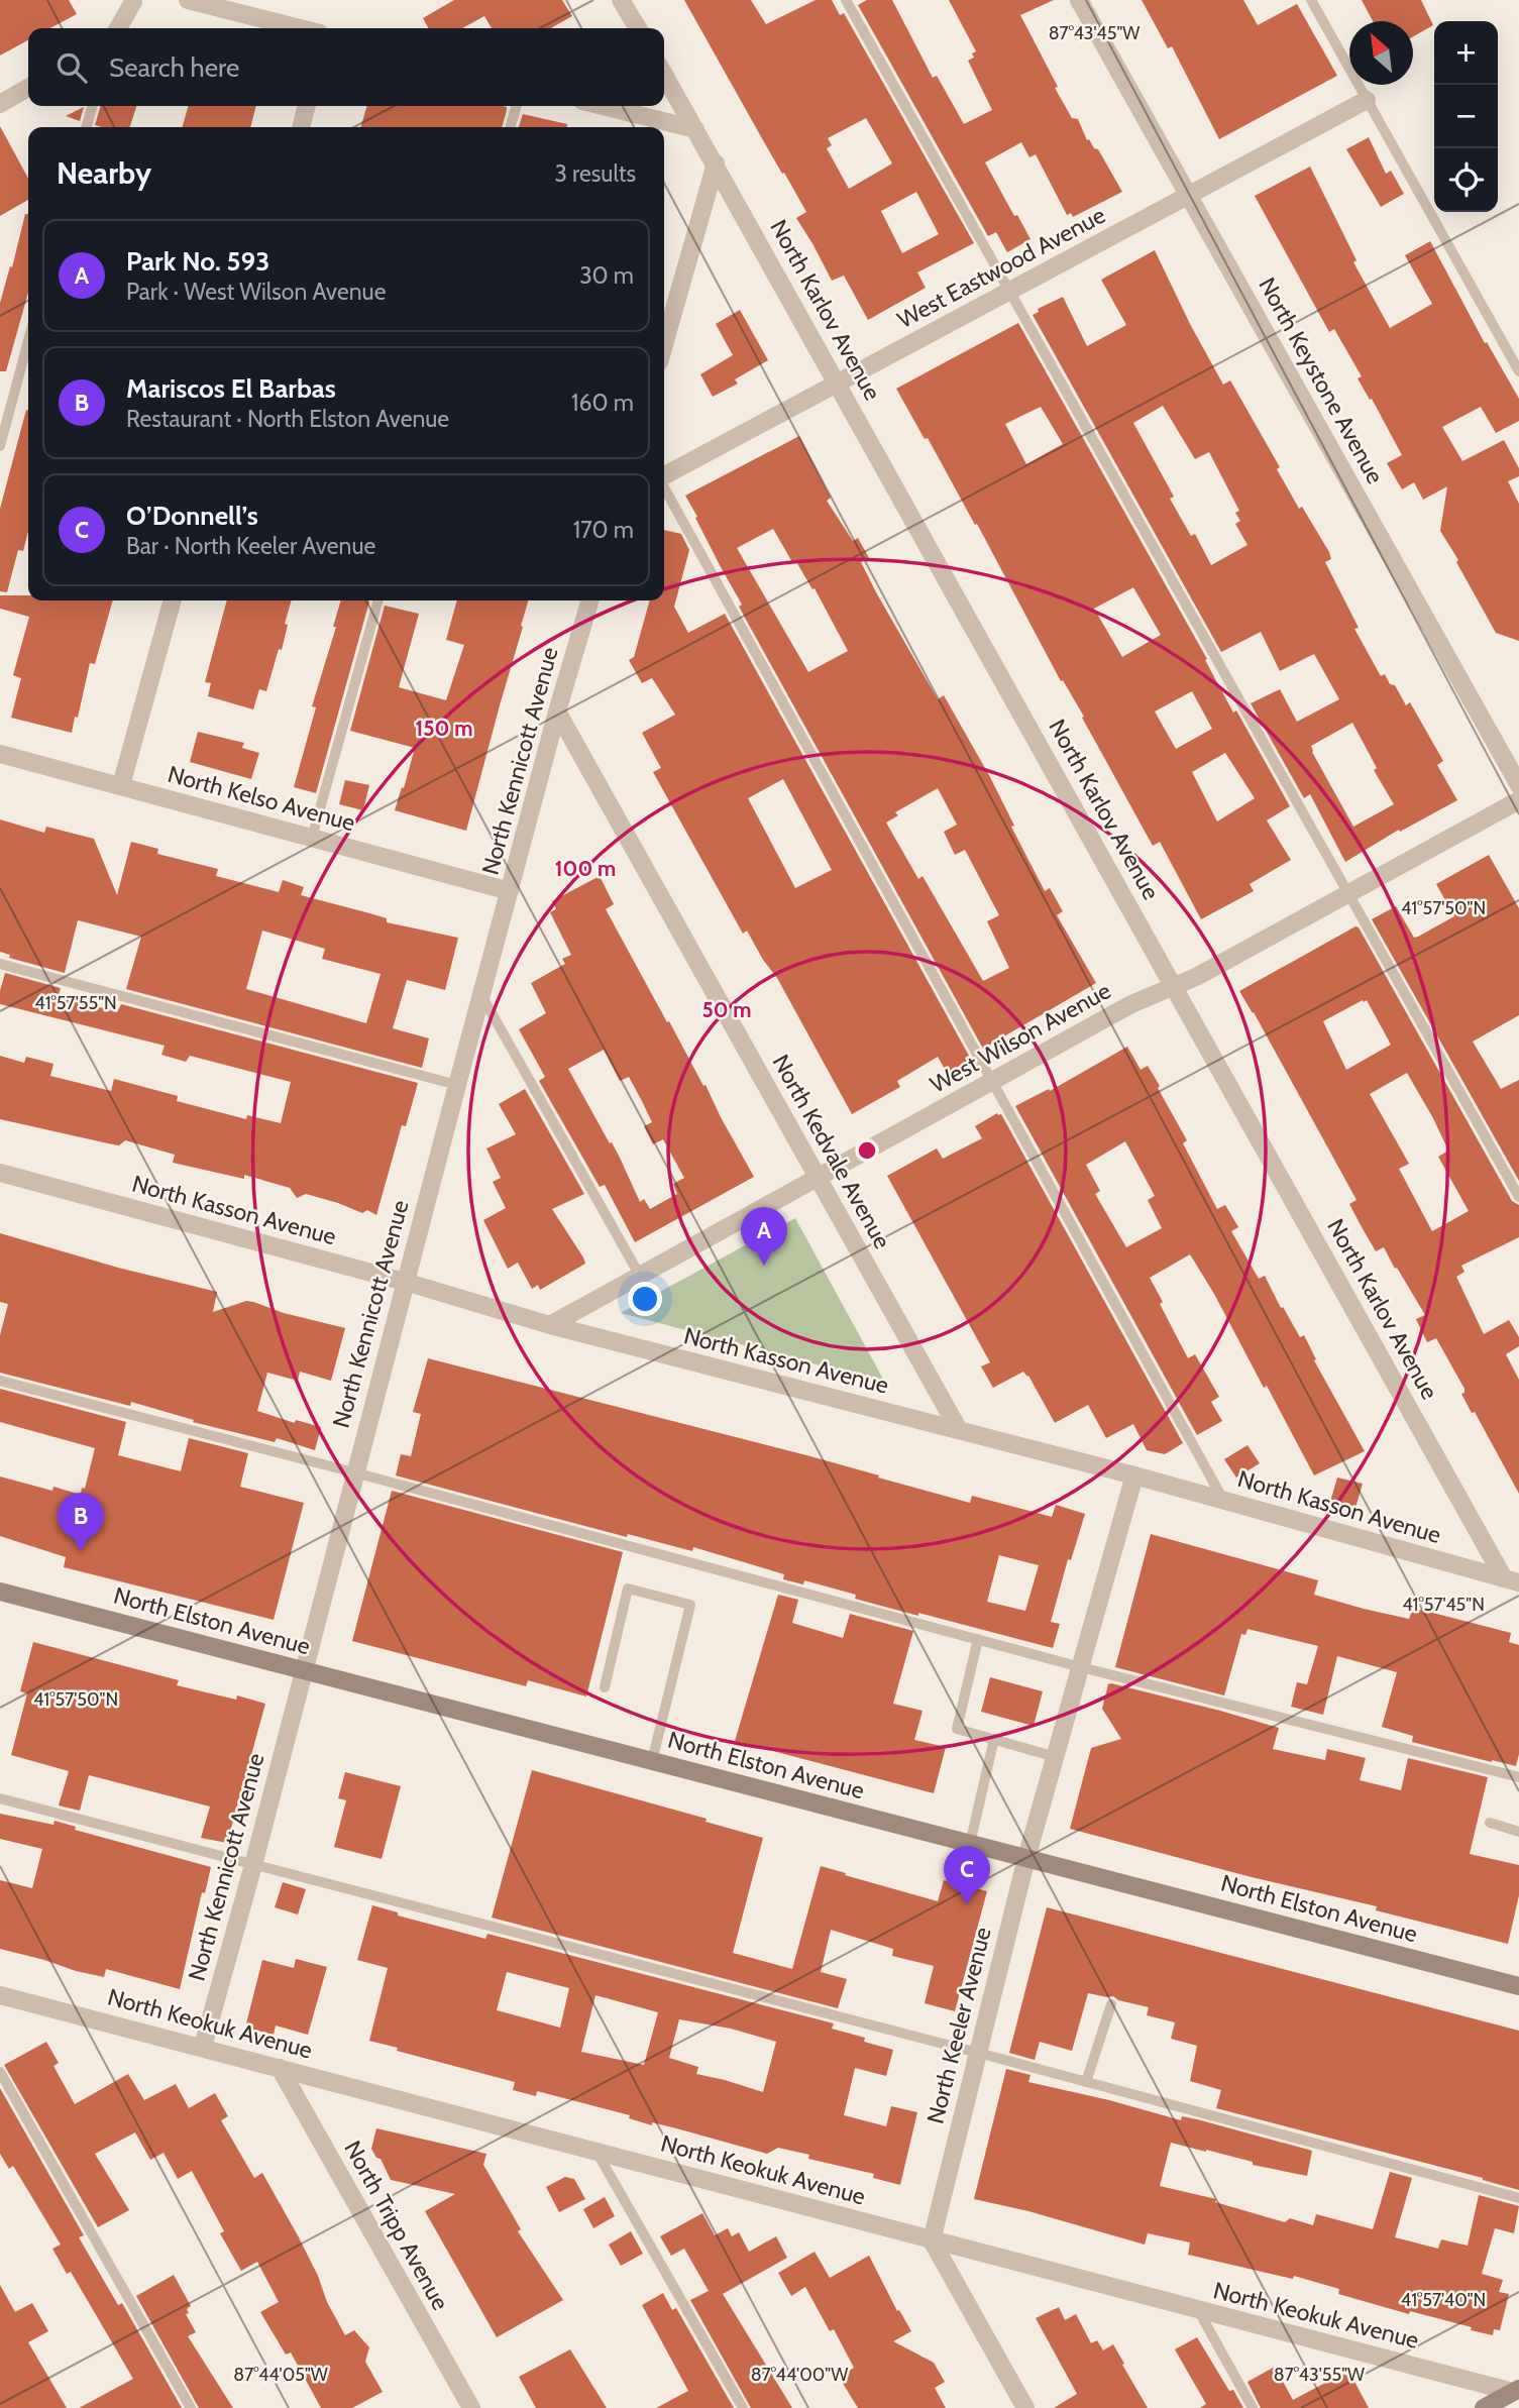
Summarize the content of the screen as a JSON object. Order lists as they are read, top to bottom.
{
  "streets": {
    "main road": ["North Elston Avenue"],
    "street": [
      "West Eastwood Avenue",
      "North Karlov Avenue",
      "North Keystone Avenue",
      "North Kennicott Avenue",
      "North Kelso Avenue",
      "West Wilson Avenue",
      "North Kedvale Avenue",
      "North Kasson Avenue",
      "North Keokuk Avenue",
      "North Keeler Avenue",
      "North Tripp Avenue"
    ]
  },
  "crossings": [
    ["West Eastwood Avenue", "North Karlov Avenue"],
    ["West Eastwood Avenue", "North Keystone Avenue"],
    ["North Karlov Avenue", "West Wilson Avenue"],
    ["North Karlov Avenue", "North Kasson Avenue"],
    ["North Kennicott Avenue", "North Kelso Avenue"],
    ["North Kennicott Avenue", "North Kedvale Avenue"],
    ["North Kennicott Avenue", "North Kasson Avenue"],
    ["North Kennicott Avenue", "North Elston Avenue"],
    ["North Kennicott Avenue", "North Keokuk Avenue"],
    ["West Wilson Avenue", "North Kedvale Avenue"],
    ["West Wilson Avenue", "North Kasson Avenue"],
    ["North Kedvale Avenue", "North Kasson Avenue"],
    ["North Kasson Avenue", "North Keeler Avenue"],
    ["North Elston Avenue", "North Keeler Avenue"],
    ["North Keokuk Avenue", "North Keeler Avenue"],
    ["North Keokuk Avenue", "North Tripp Avenue"]
  ],
  "north": "top left",
  "page": {
    "map_buttons": ["+", "−"],
    "search": "Search here",
    "heading": ["Nearby", "3 results"],
    "list": [
      {
        "mark": "A",
        "name": "Park No. 593",
        "note": "Park · West Wilson Avenue",
        "value": "30 m"
      },
      {
        "mark": "B",
        "name": "Mariscos El Barbas",
        "note": "Restaurant · North Elston Avenue",
        "value": "160 m"
      },
      {
        "mark": "C",
        "name": "O’Donnell’s",
        "note": "Bar · North Keeler Avenue",
        "value": "170 m"
      }
    ],
    "pins": ["A", "B", "C"]
  },
  "coordinates": [
    "87°43'45\"W",
    "41°57'50\"N",
    "41°57'55\"N",
    "41°57'45\"N",
    "41°57'40\"N",
    "87°44'05\"W",
    "87°44'00\"W",
    "87°43'55\"W"
  ],
  "rings": ["150 m", "100 m", "50 m"]
}
